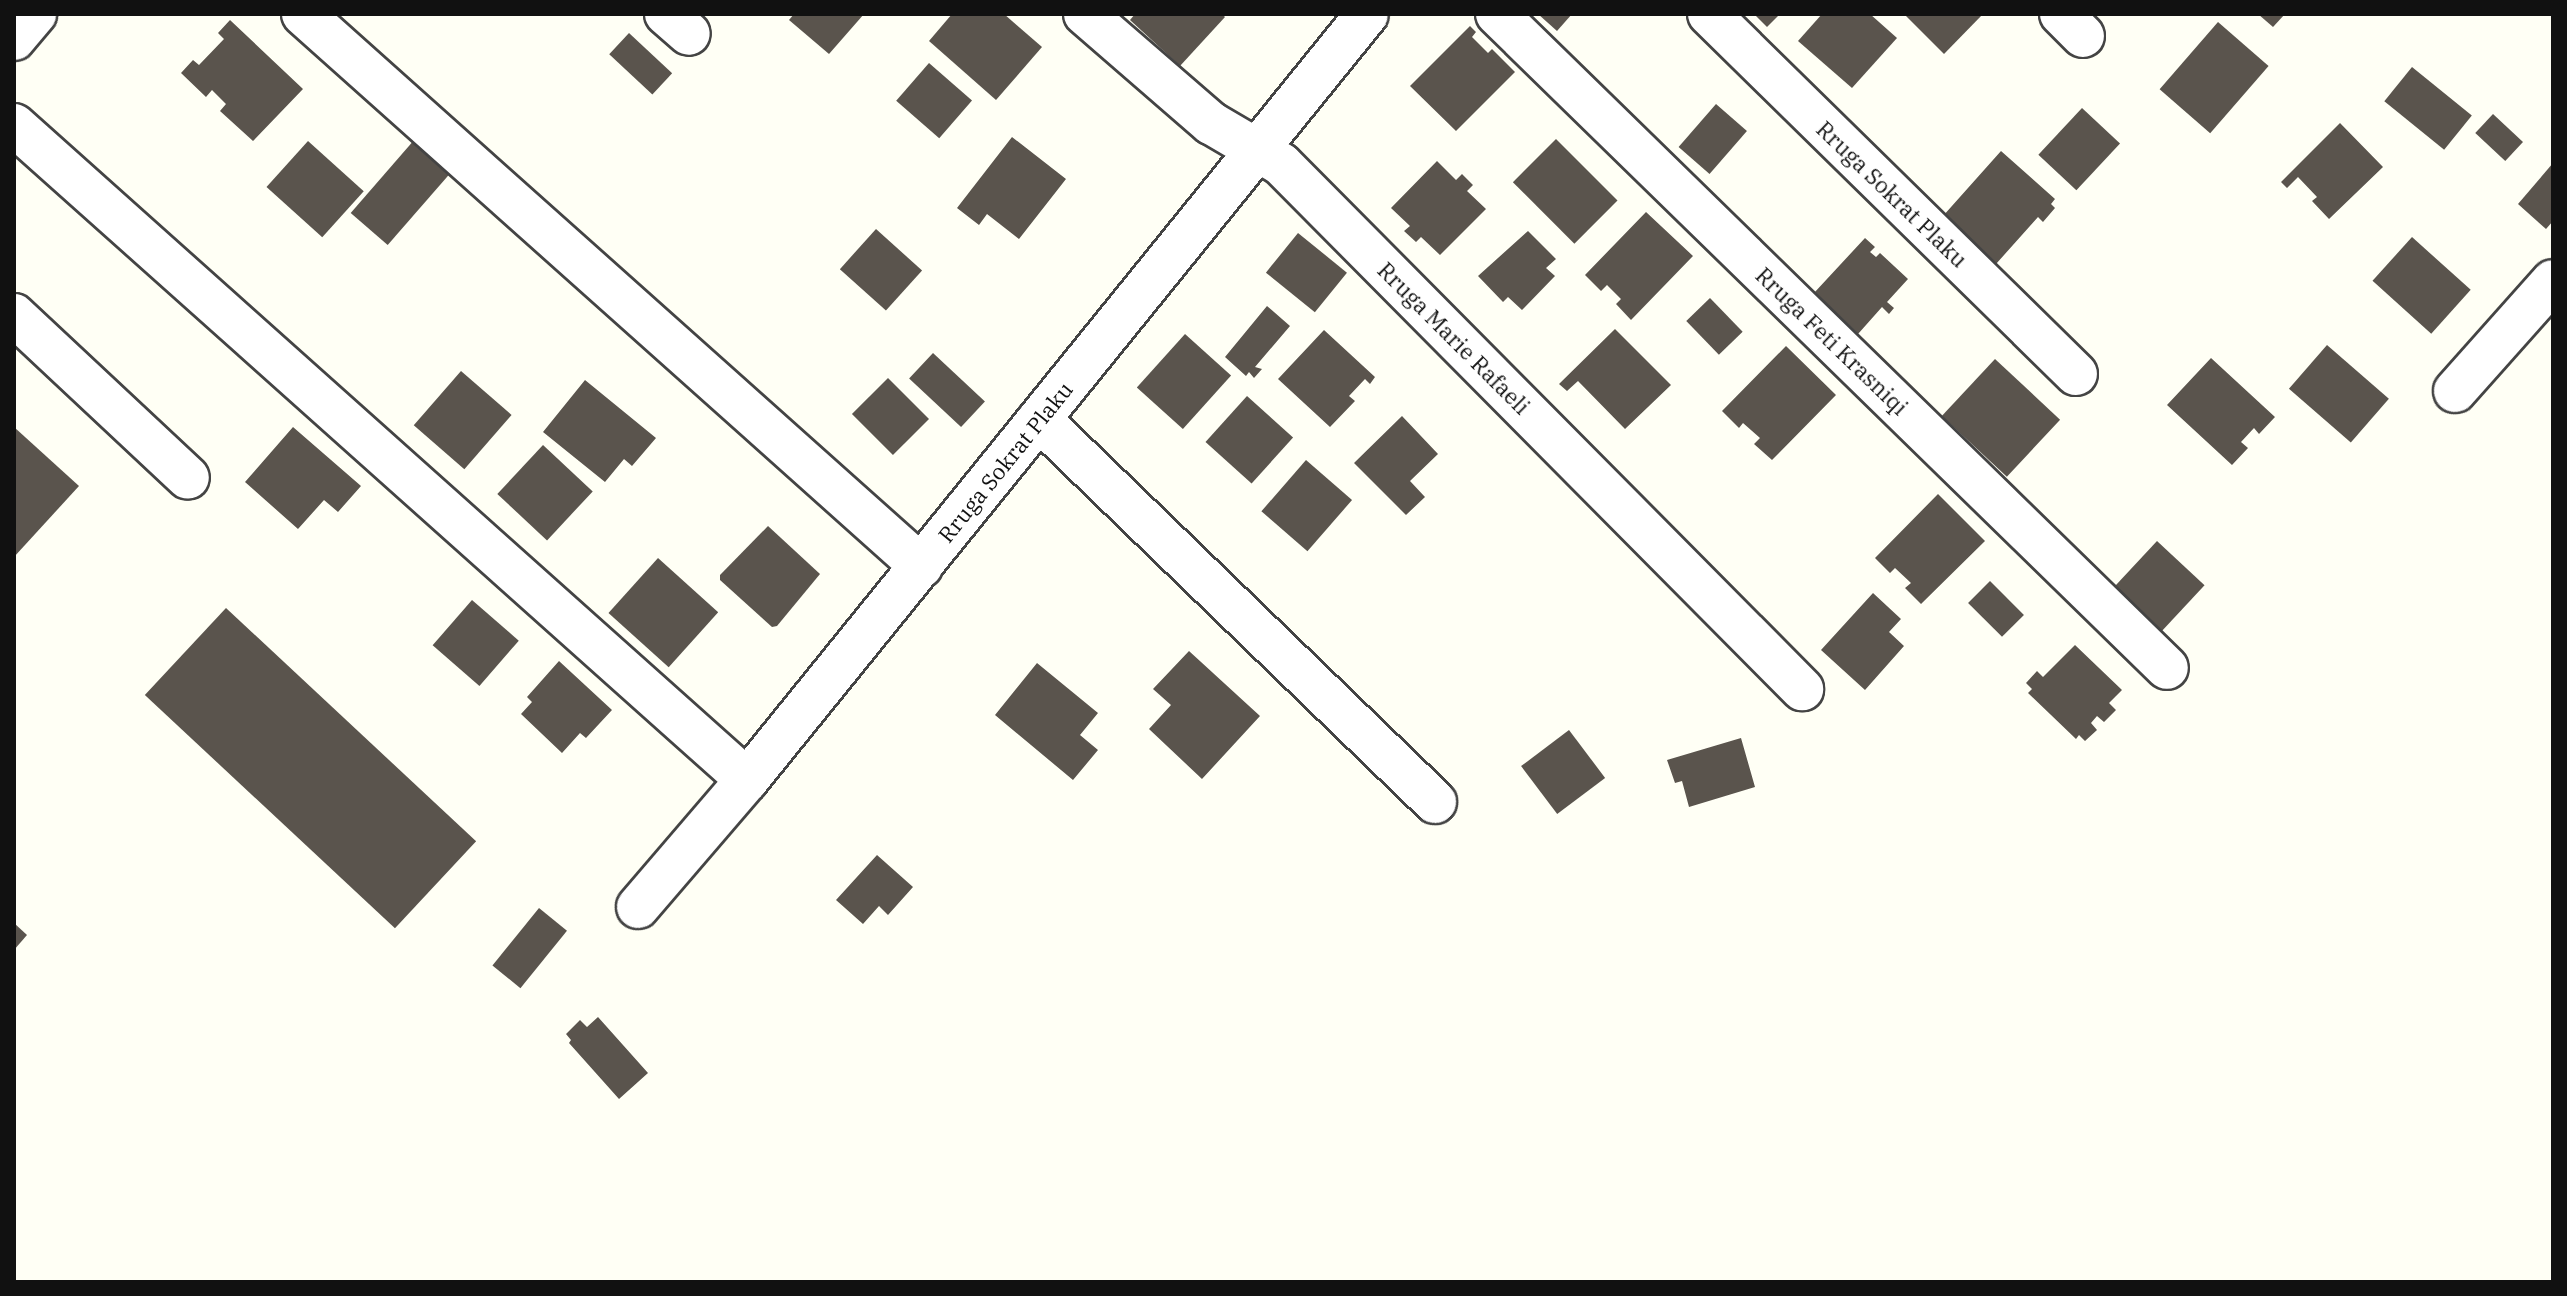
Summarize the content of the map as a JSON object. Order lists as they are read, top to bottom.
{
  "streets": {
    "street": ["Rruga Sokrat Plaku", "Rruga Marie Rafaeli", "Rruga Feti Krasniqi"]
  },
  "crossings": [
    ["Rruga Sokrat Plaku", "Rruga Marie Rafaeli"]
  ]
}
